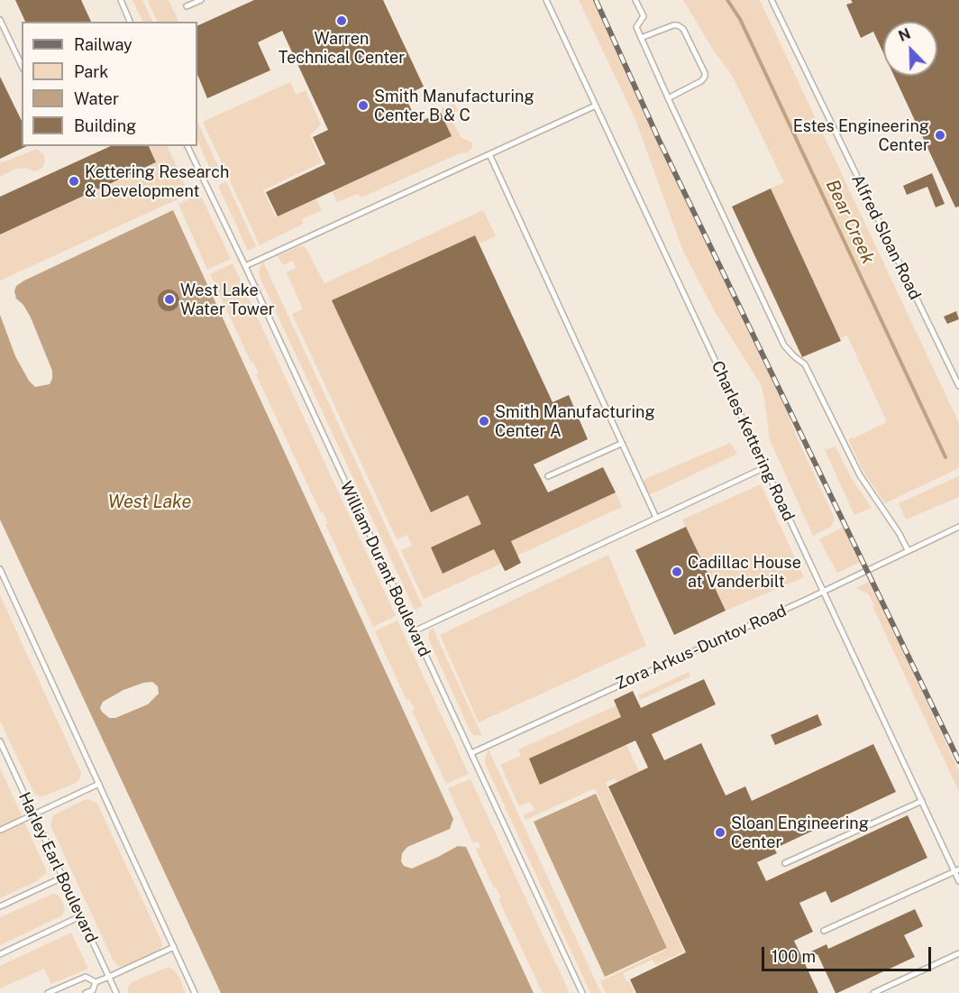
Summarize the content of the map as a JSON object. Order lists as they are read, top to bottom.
{
  "streets": {
    "lane": [
      "Alfred Sloan Road",
      "Charles Kettering Road",
      "William Durant Boulevard",
      "Zora Arkus-Duntov Road",
      "Harley Earl Boulevard"
    ]
  },
  "crossings": [
    ["Charles Kettering Road", "Zora Arkus-Duntov Road"],
    ["William Durant Boulevard", "Zora Arkus-Duntov Road"]
  ],
  "water": ["Bear Creek", "West Lake"],
  "places": [
    "Warren Technical Center",
    "Smith Manufacturing Center B & C",
    "Estes Engineering Center",
    "Kettering Research & Development",
    "West Lake Water Tower",
    "Smith Manufacturing Center A",
    "Cadillac House at Vanderbilt",
    "Sloan Engineering Center"
  ],
  "legend": [
    "Railway",
    "Park",
    "Water",
    "Building"
  ],
  "scale_bar": "100 m",
  "north": "top left"
}
